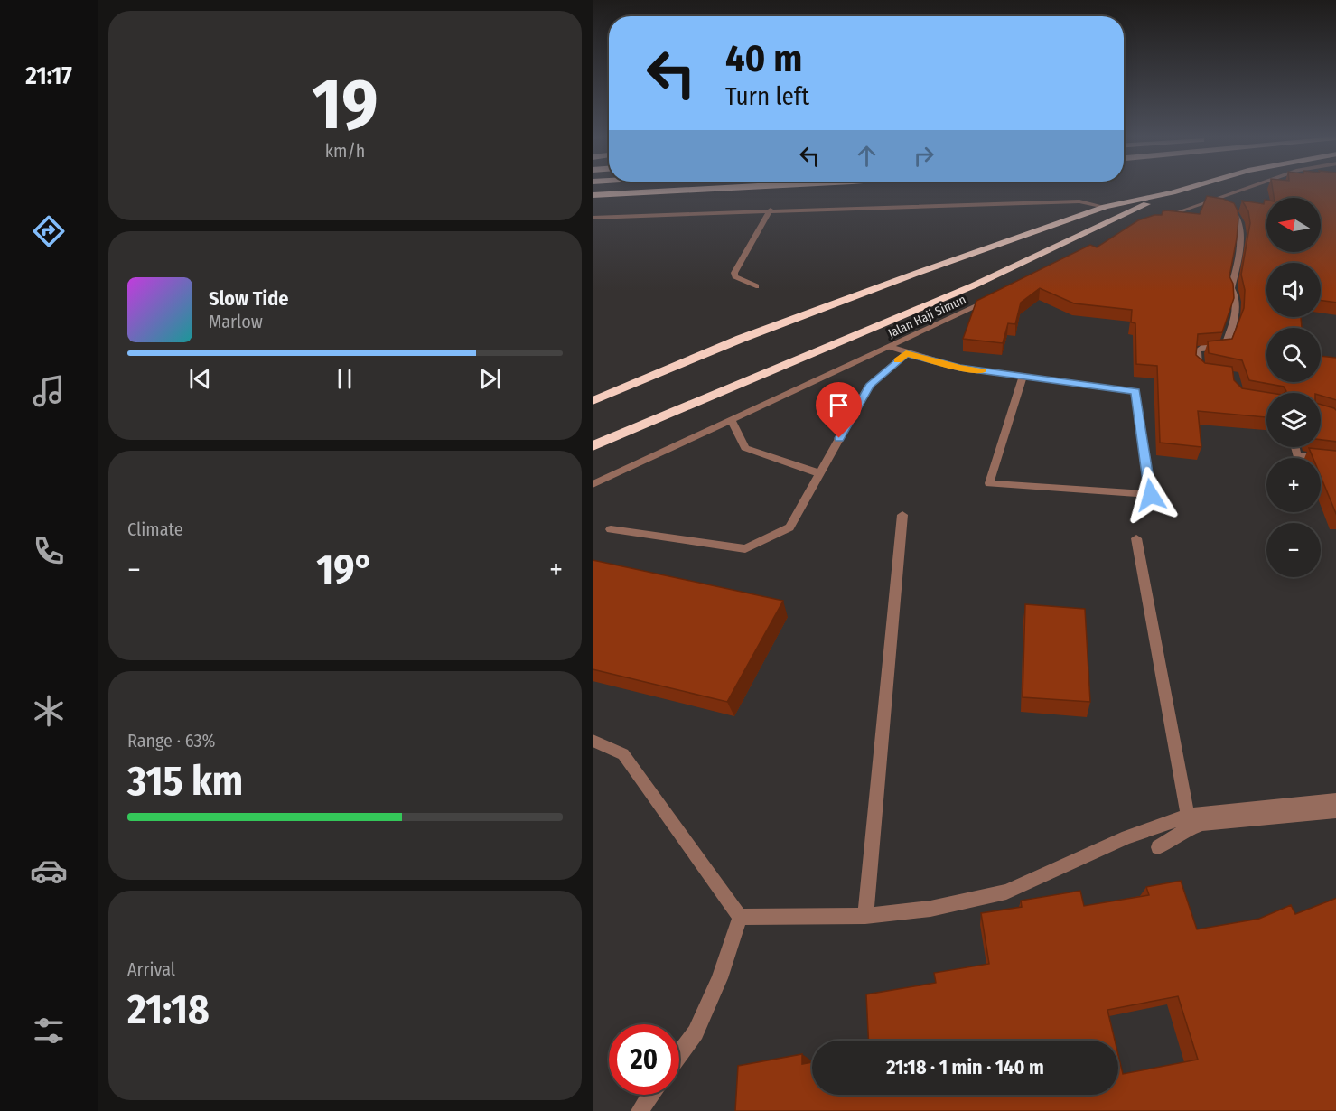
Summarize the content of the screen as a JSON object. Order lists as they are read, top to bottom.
{
  "streets": {
    "street": ["Jalan Haji Simun"]
  },
  "north": "left",
  "page": {
    "tabs": "21:17",
    "tile": [
      ["19", "km/h"],
      "Climate",
      ["Range · 63%", "315 km"],
      ["Arrival", "21:18"]
    ],
    "turn": ["40 m", "Turn left"],
    "map_buttons": ["+", "−"],
    "song": ["Slow Tide", "Marlow"],
    "heat": ["−", "19°", "+"],
    "limit": "20",
    "trip": "21:18 · 1 min · 140 m"
  }
}
